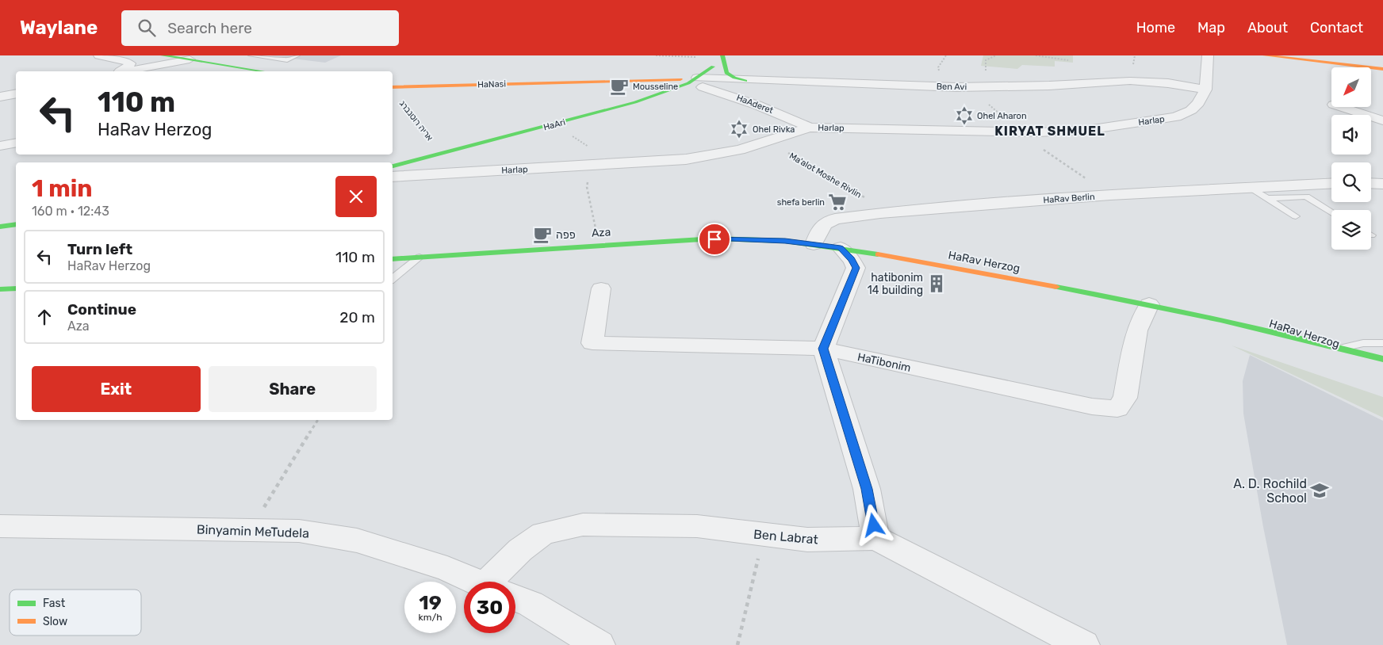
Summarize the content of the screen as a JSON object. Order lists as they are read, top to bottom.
{
  "streets": {
    "street": [
      "HaNasi",
      "Ben Avi",
      "HaAderet",
      "Harlap",
      "HaAri",
      "HaRav Berlin",
      "Aza",
      "HaRav Herzog",
      "HaTibonim",
      "Binyamin MeTudela",
      "Ben Labrat"
    ],
    "path": ["אריה רוטנברג", "Ma'alot Moshe Rivlin"]
  },
  "crossings": [
    ["HaNasi", "Ben Avi"],
    ["HaNasi", "HaAderet"],
    ["HaNasi", "HaAri"],
    ["Ben Avi", "HaAderet"],
    ["Ben Avi", "Harlap"],
    ["Ben Avi", "HaAri"],
    ["HaAderet", "Harlap"],
    ["HaAderet", "HaAri"],
    ["אריה רוטנברג", "HaAri"],
    ["Harlap", "HaAri"],
    ["Harlap", "Ma'alot Moshe Rivlin"],
    ["Ma'alot Moshe Rivlin", "HaRav Berlin"],
    ["HaRav Berlin", "Aza"],
    ["HaRav Berlin", "HaRav Herzog"],
    ["Aza", "HaRav Herzog"],
    ["HaRav Herzog", "HaTibonim"]
  ],
  "districts": ["KIRYAT SHMUEL"],
  "places": {
    "cafe": ["Mousseline", "פפה"],
    "synagogue": ["Ohel Aharon", "Ohel Rivka"],
    "supermarket": ["shefa berlin"],
    "building": ["hatibonim 14 building"],
    "school or university": ["A. D. Rochild School"]
  },
  "legend": ["Fast", "Slow"],
  "north": "bottom left",
  "page": {
    "header": "Waylane",
    "search": "Search here",
    "nav": [
      "Home",
      "Map",
      "About",
      "Contact"
    ],
    "turn": ["110 m", "HaRav Herzog"],
    "heading": ["1 min", "160 m · 12:43"],
    "list": [
      {
        "name": "Turn left",
        "note": "HaRav Herzog",
        "value": "110 m"
      },
      {
        "name": "Continue",
        "note": "Aza",
        "value": "20 m"
      }
    ],
    "buttons": ["Exit", "Share"],
    "speed": "19 km/h",
    "limit": "30"
  }
}
